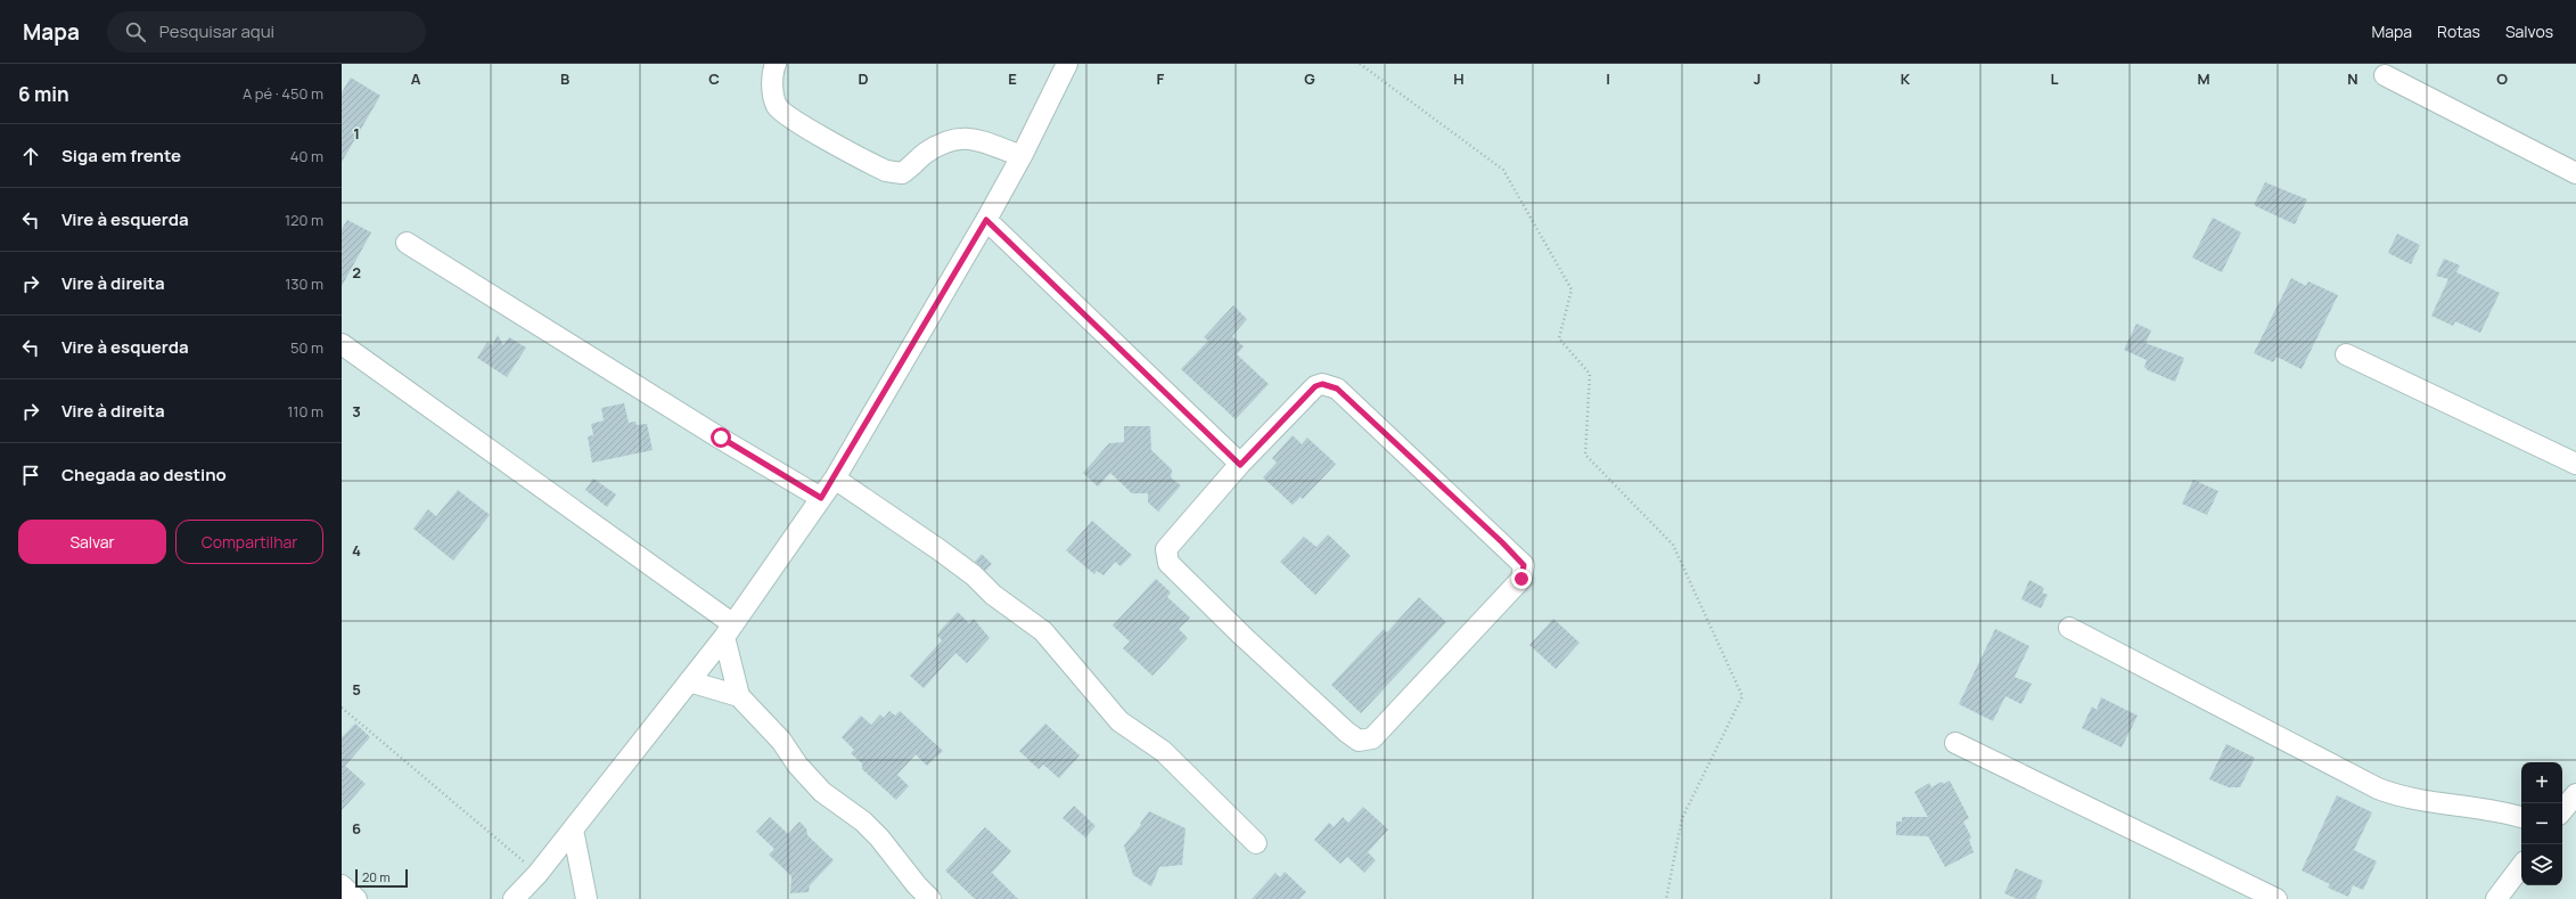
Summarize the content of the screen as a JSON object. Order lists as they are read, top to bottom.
{
  "scale_bar": "20 m",
  "page": {
    "header": "Mapa",
    "search": "Pesquisar aqui",
    "nav": ["Mapa", "Rotas", "Salvos"],
    "heading": ["6 min", "A pé · 450 m"],
    "list": [
      ["Siga em frente", "40 m"],
      ["Vire à esquerda", "120 m"],
      ["Vire à direita", "130 m"],
      ["Vire à esquerda", "50 m"],
      ["Vire à direita", "110 m"],
      "Chegada ao destino"
    ],
    "buttons": ["Salvar", "Compartilhar"],
    "map_buttons": ["+", "−"],
    "scale": "20 m"
  },
  "grid": {
    "columns": [
      "A",
      "B",
      "C",
      "D",
      "E",
      "F",
      "G",
      "H",
      "I",
      "J",
      "K",
      "L",
      "M",
      "N",
      "O"
    ],
    "rows": [
      "1",
      "2",
      "3",
      "4",
      "5",
      "6"
    ]
  }
}
